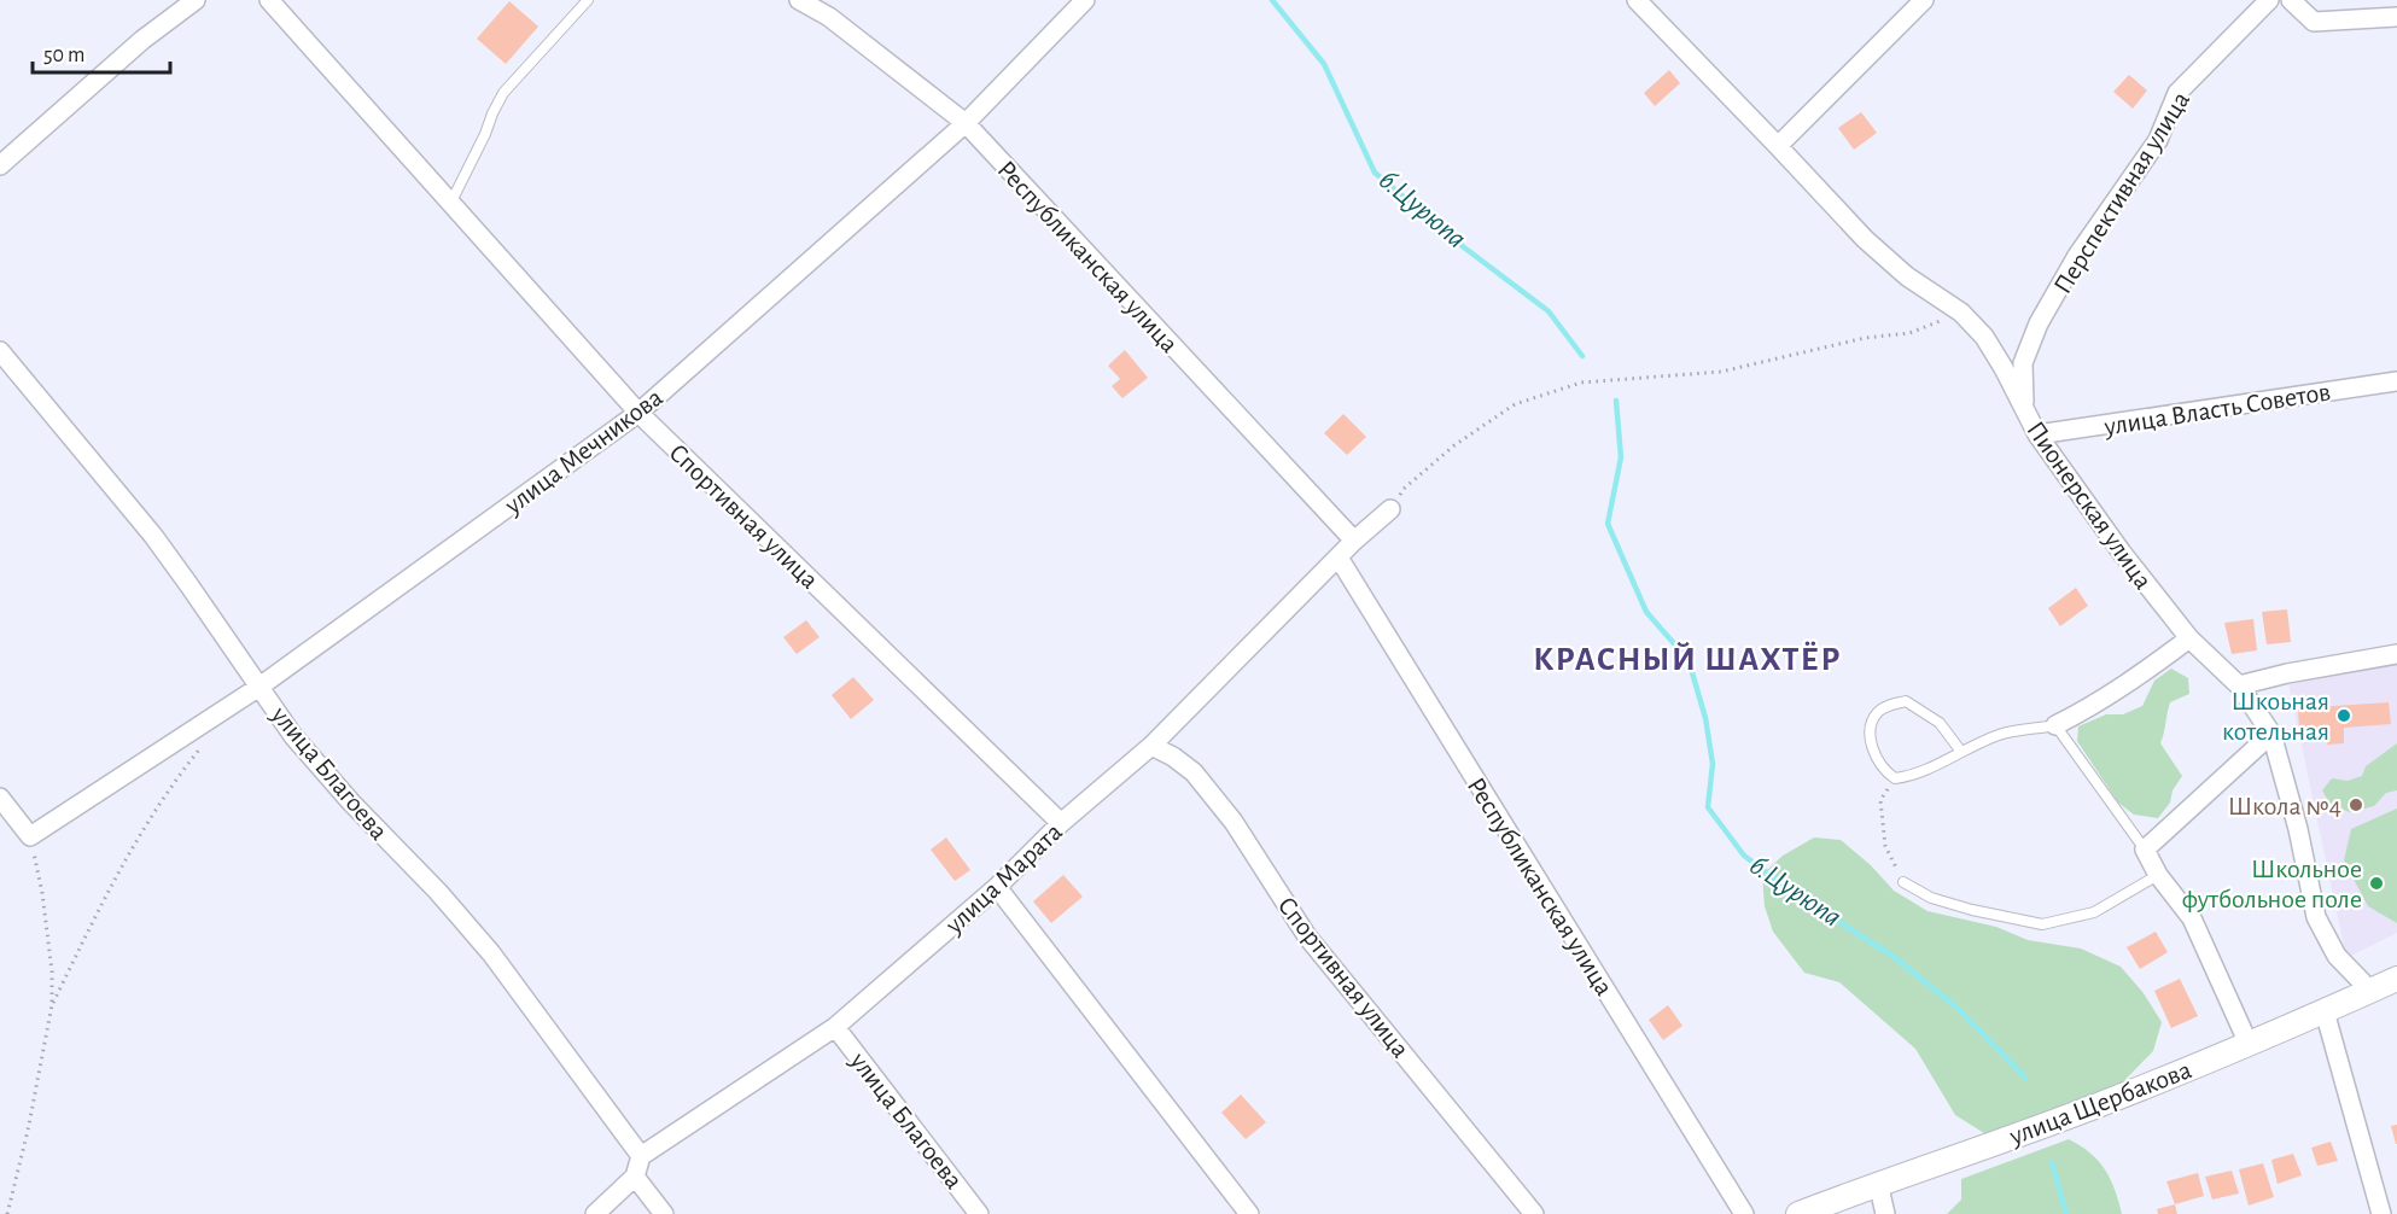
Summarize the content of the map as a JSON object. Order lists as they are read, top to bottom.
{
  "streets": {
    "street": [
      "Перспективная улица",
      "Республиканская улица",
      "улица Власть Советов",
      "улица Мечникова",
      "Пионерская улица",
      "Спортивная улица",
      "улица Благоева",
      "улица Марата",
      "улица Щербакова"
    ]
  },
  "crossings": [
    ["Перспективная улица", "Пионерская улица"],
    ["Республиканская улица", "улица Мечникова"],
    ["Республиканская улица", "улица Марата"],
    ["улица Власть Советов", "Пионерская улица"],
    ["улица Мечникова", "Спортивная улица"],
    ["улица Мечникова", "улица Благоева"],
    ["Пионерская улица", "улица Щербакова"],
    ["Спортивная улица", "улица Марата"],
    ["улица Благоева", "улица Марата"]
  ],
  "districts": ["КРАСНЫЙ ШАХТЁР"],
  "water": ["б.Цурюпа"],
  "places": ["Шкоьная котельная", "Школа №4", "Школьное футбольное поле"],
  "scale_bar": "50 m"
}
